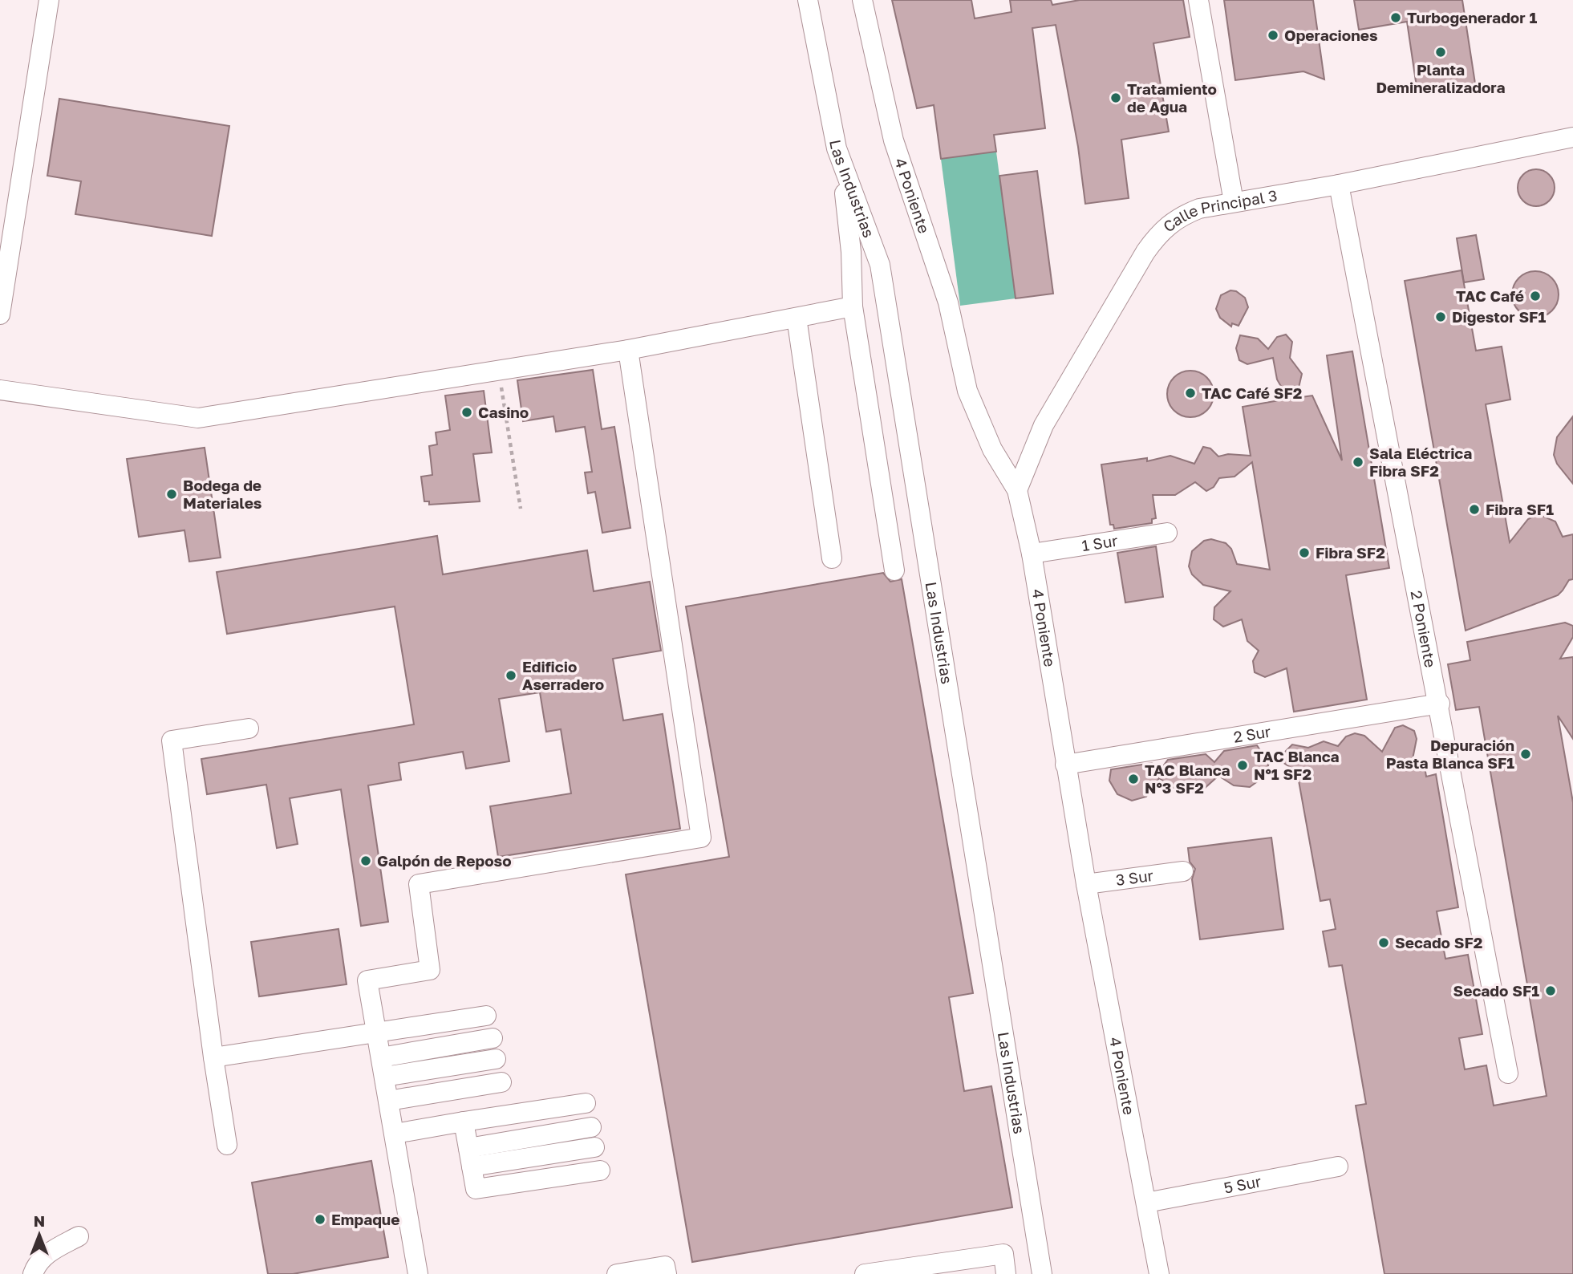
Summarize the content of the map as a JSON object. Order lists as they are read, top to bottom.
{
  "streets": {
    "street": [
      "Las Industrias",
      "4 Poniente",
      "Calle Principal 3",
      "1 Sur",
      "2 Poniente",
      "2 Sur",
      "3 Sur",
      "5 Sur"
    ]
  },
  "crossings": [
    ["4 Poniente", "Calle Principal 3"],
    ["4 Poniente", "1 Sur"],
    ["4 Poniente", "2 Sur"],
    ["4 Poniente", "3 Sur"],
    ["4 Poniente", "5 Sur"],
    ["Calle Principal 3", "2 Poniente"],
    ["2 Poniente", "2 Sur"]
  ],
  "places": [
    "Turbogenerador 1",
    "Operaciones",
    "Planta Demineralizadora",
    "Tratamiento de Agua",
    "TAC Café",
    "Digestor SF1",
    "TAC Café SF2",
    "Casino",
    "Sala Eléctrica Fibra SF2",
    "Bodega de Materiales",
    "Fibra SF1",
    "Fibra SF2",
    "Edificio Aserradero",
    "Depuración Pasta Blanca SF1",
    "TAC Blanca N°1 SF2",
    "TAC Blanca N°3 SF2",
    "Galpón de Reposo",
    "Secado SF2",
    "Secado SF1",
    "Empaque"
  ],
  "north": "top"
}
